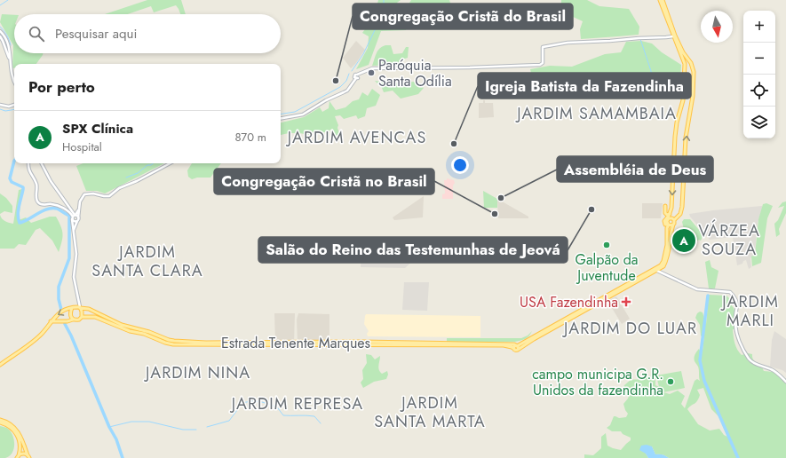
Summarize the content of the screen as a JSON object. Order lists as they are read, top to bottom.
{
  "streets": {
    "main road": ["Estrada Tenente Marques"]
  },
  "districts": [
    "JARDIM SAMAMBAIA",
    "JARDIM AVENCAS",
    "VÁRZEA SOUZA",
    "JARDIM SANTA CLARA",
    "JARDIM MARLI",
    "JARDIM DO LUAR",
    "JARDIM NINA",
    "JARDIM SANTA MARTA",
    "JARDIM REPRESA"
  ],
  "places": {
    "other": [
      "Paróquia Santa Odília",
      "Congregação Cristã do Brasil",
      "Igreja Batista da Fazendinha",
      "Assembléia de Deus",
      "Salão do Reino das Testemunhas de Jeová",
      "Congregação Cristã no Brasil",
      "Galpão da Juventude",
      "campo municipa G.R. Unidos da fazendinha"
    ],
    "health": ["USA Fazendinha"]
  },
  "north": "bottom",
  "page": {
    "map_buttons": ["+", "−"],
    "search": "Pesquisar aqui",
    "heading": "Por perto",
    "list": [
      {
        "mark": "A",
        "name": "SPX Clínica",
        "note": "Hospital",
        "value": "870 m"
      }
    ],
    "pins": "A"
  }
}
